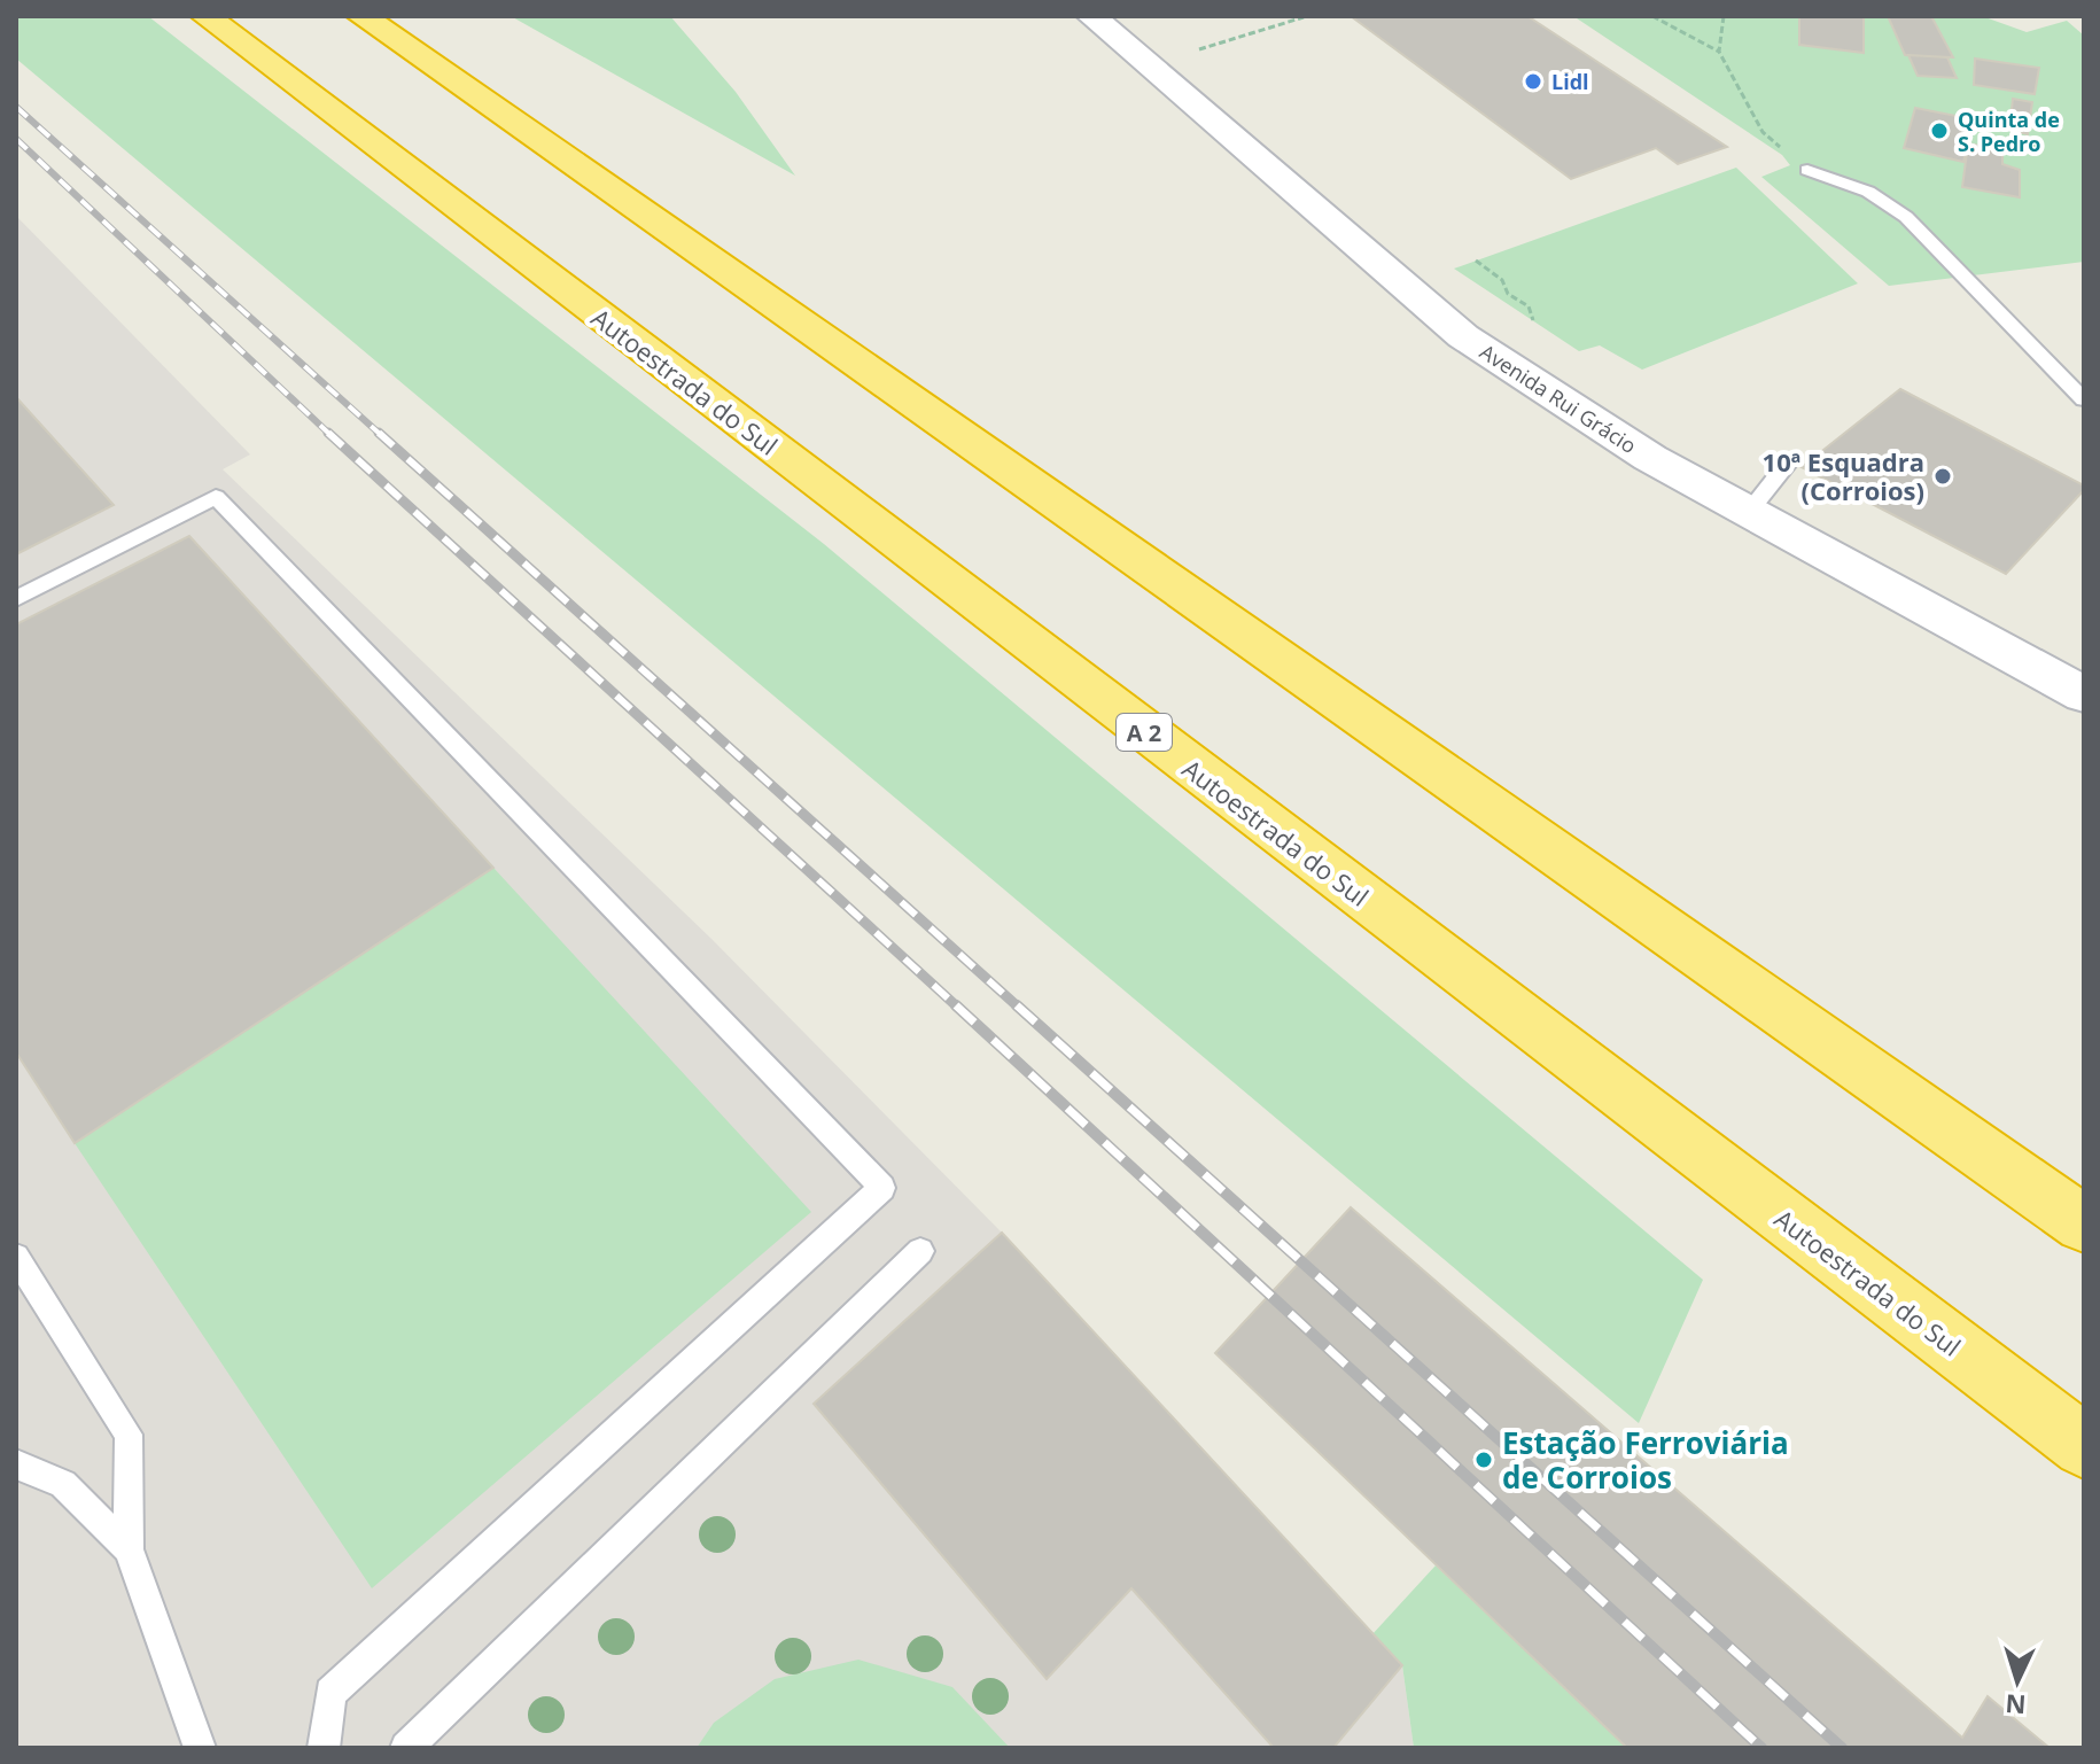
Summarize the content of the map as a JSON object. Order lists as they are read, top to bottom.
{
  "streets": {
    "highway": ["Autoestrada do Sul", "A 2"],
    "street": ["Avenida Rui Grácio"]
  },
  "places": [
    "Lidl",
    "Quinta de S. Pedro",
    "10ª Esquadra (Corroios)",
    "Estação Ferroviária de Corroios"
  ],
  "north": "bottom"
}
